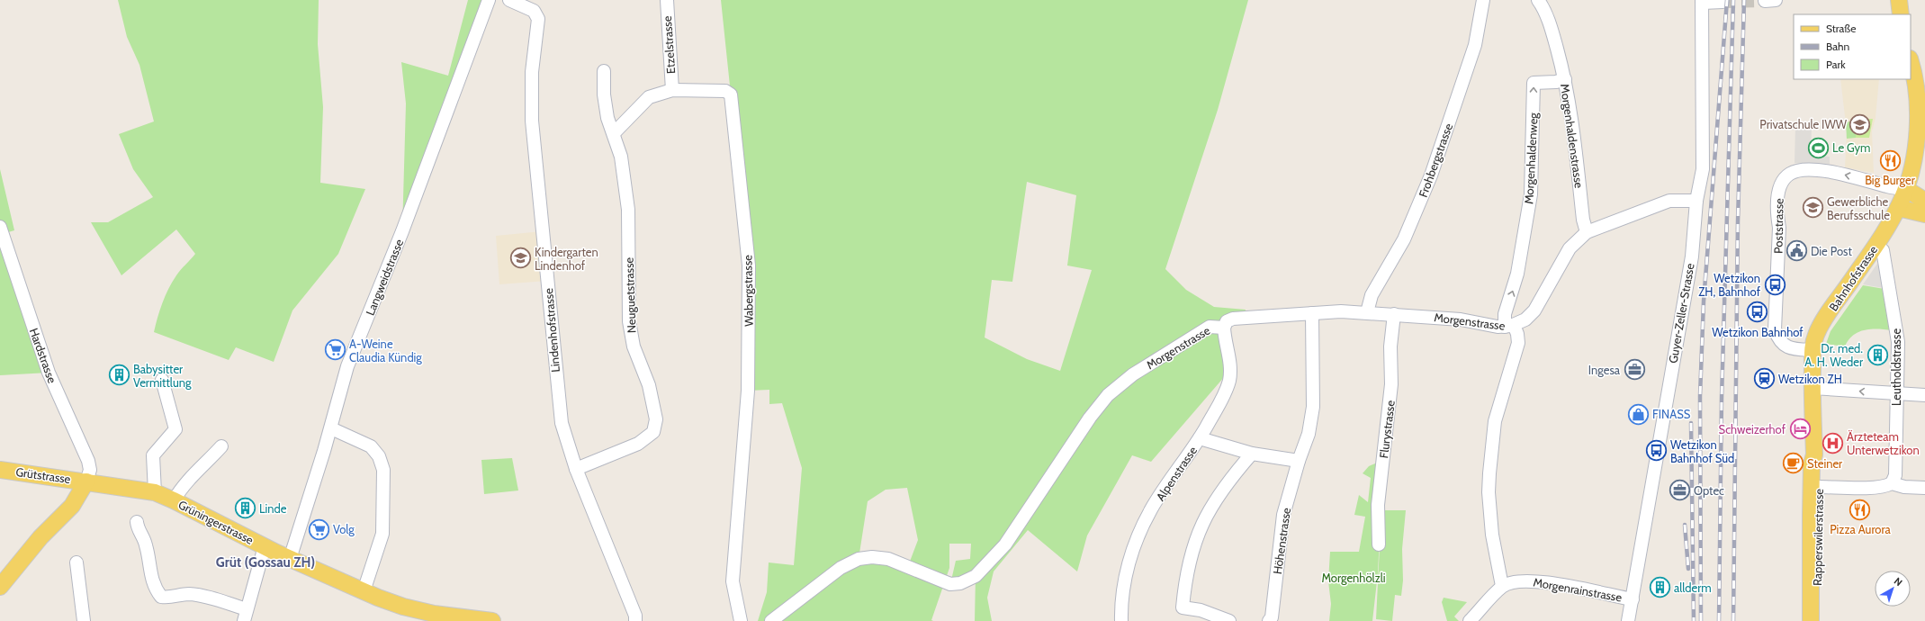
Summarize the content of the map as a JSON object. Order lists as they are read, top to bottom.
{
  "streets": {
    "main road": [
      "Bahnhofstrasse",
      "Grütstrasse",
      "Grüningerstrasse",
      "Rapperswilerstrasse"
    ],
    "street": [
      "Etzelstrasse",
      "Morgenhaldenstrasse",
      "Morgenhaldenweg",
      "Frohbergstrasse",
      "Poststrasse",
      "Langweidstrasse",
      "Wabergstrasse",
      "Neuguetstrasse",
      "Guyer-Zeller-Strasse",
      "Morgenstrasse",
      "Lindenhofstrasse",
      "Hardstrasse",
      "Leutholdstrasse",
      "Flurystrasse",
      "Alpenstrasse",
      "Höhenstrasse",
      "Morgenrainstrasse"
    ]
  },
  "crossings": [
    ["Etzelstrasse", "Wabergstrasse"],
    ["Morgenhaldenstrasse", "Morgenhaldenweg"],
    ["Morgenhaldenstrasse", "Morgenstrasse"],
    ["Morgenhaldenweg", "Morgenstrasse"],
    ["Frohbergstrasse", "Morgenstrasse"],
    ["Poststrasse", "Bahnhofstrasse"],
    ["Poststrasse", "Rapperswilerstrasse"],
    ["Langweidstrasse", "Grüningerstrasse"],
    ["Bahnhofstrasse", "Rapperswilerstrasse"],
    ["Wabergstrasse", "Neuguetstrasse"],
    ["Neuguetstrasse", "Lindenhofstrasse"],
    ["Guyer-Zeller-Strasse", "Morgenstrasse"],
    ["Guyer-Zeller-Strasse", "Morgenrainstrasse"],
    ["Morgenstrasse", "Flurystrasse"],
    ["Morgenstrasse", "Alpenstrasse"],
    ["Morgenstrasse", "Höhenstrasse"],
    ["Hardstrasse", "Grütstrasse"],
    ["Hardstrasse", "Grüningerstrasse"],
    ["Grütstrasse", "Grüningerstrasse"]
  ],
  "one_way": ["Morgenhaldenweg"],
  "districts": ["Grüt (Gossau ZH)"],
  "parks": ["Morgenhölzli"],
  "places": {
    "school or university": ["Privatschule IWW", "Gewerbliche Berufsschule", "Kindergarten Lindenhof"],
    "sports": ["Le Gym"],
    "restaurant": ["Big Burger", "Pizza Aurora"],
    "public building": ["Die Post"],
    "bus stop": ["Wetzikon ZH, Bahnhof", "Wetzikon Bahnhof", "Wetzikon Bahnhof Süd"],
    "supermarket": ["A-Weine Claudia Kündig", "Volg"],
    "building": [
      "Dr. med. A. H. Weder",
      "Babysitter Vermittlung",
      "Linde",
      "allderm"
    ],
    "office": ["Ingesa", "Optec"],
    "station": ["Wetzikon ZH"],
    "shop": ["FINASS"],
    "hotel": ["Schweizerhof"],
    "hospital": ["Ärzteteam Unterwetzikon"],
    "cafe": ["Steiner"]
  },
  "legend": ["Straße", "Bahn", "Park"],
  "north": "top right"
}
